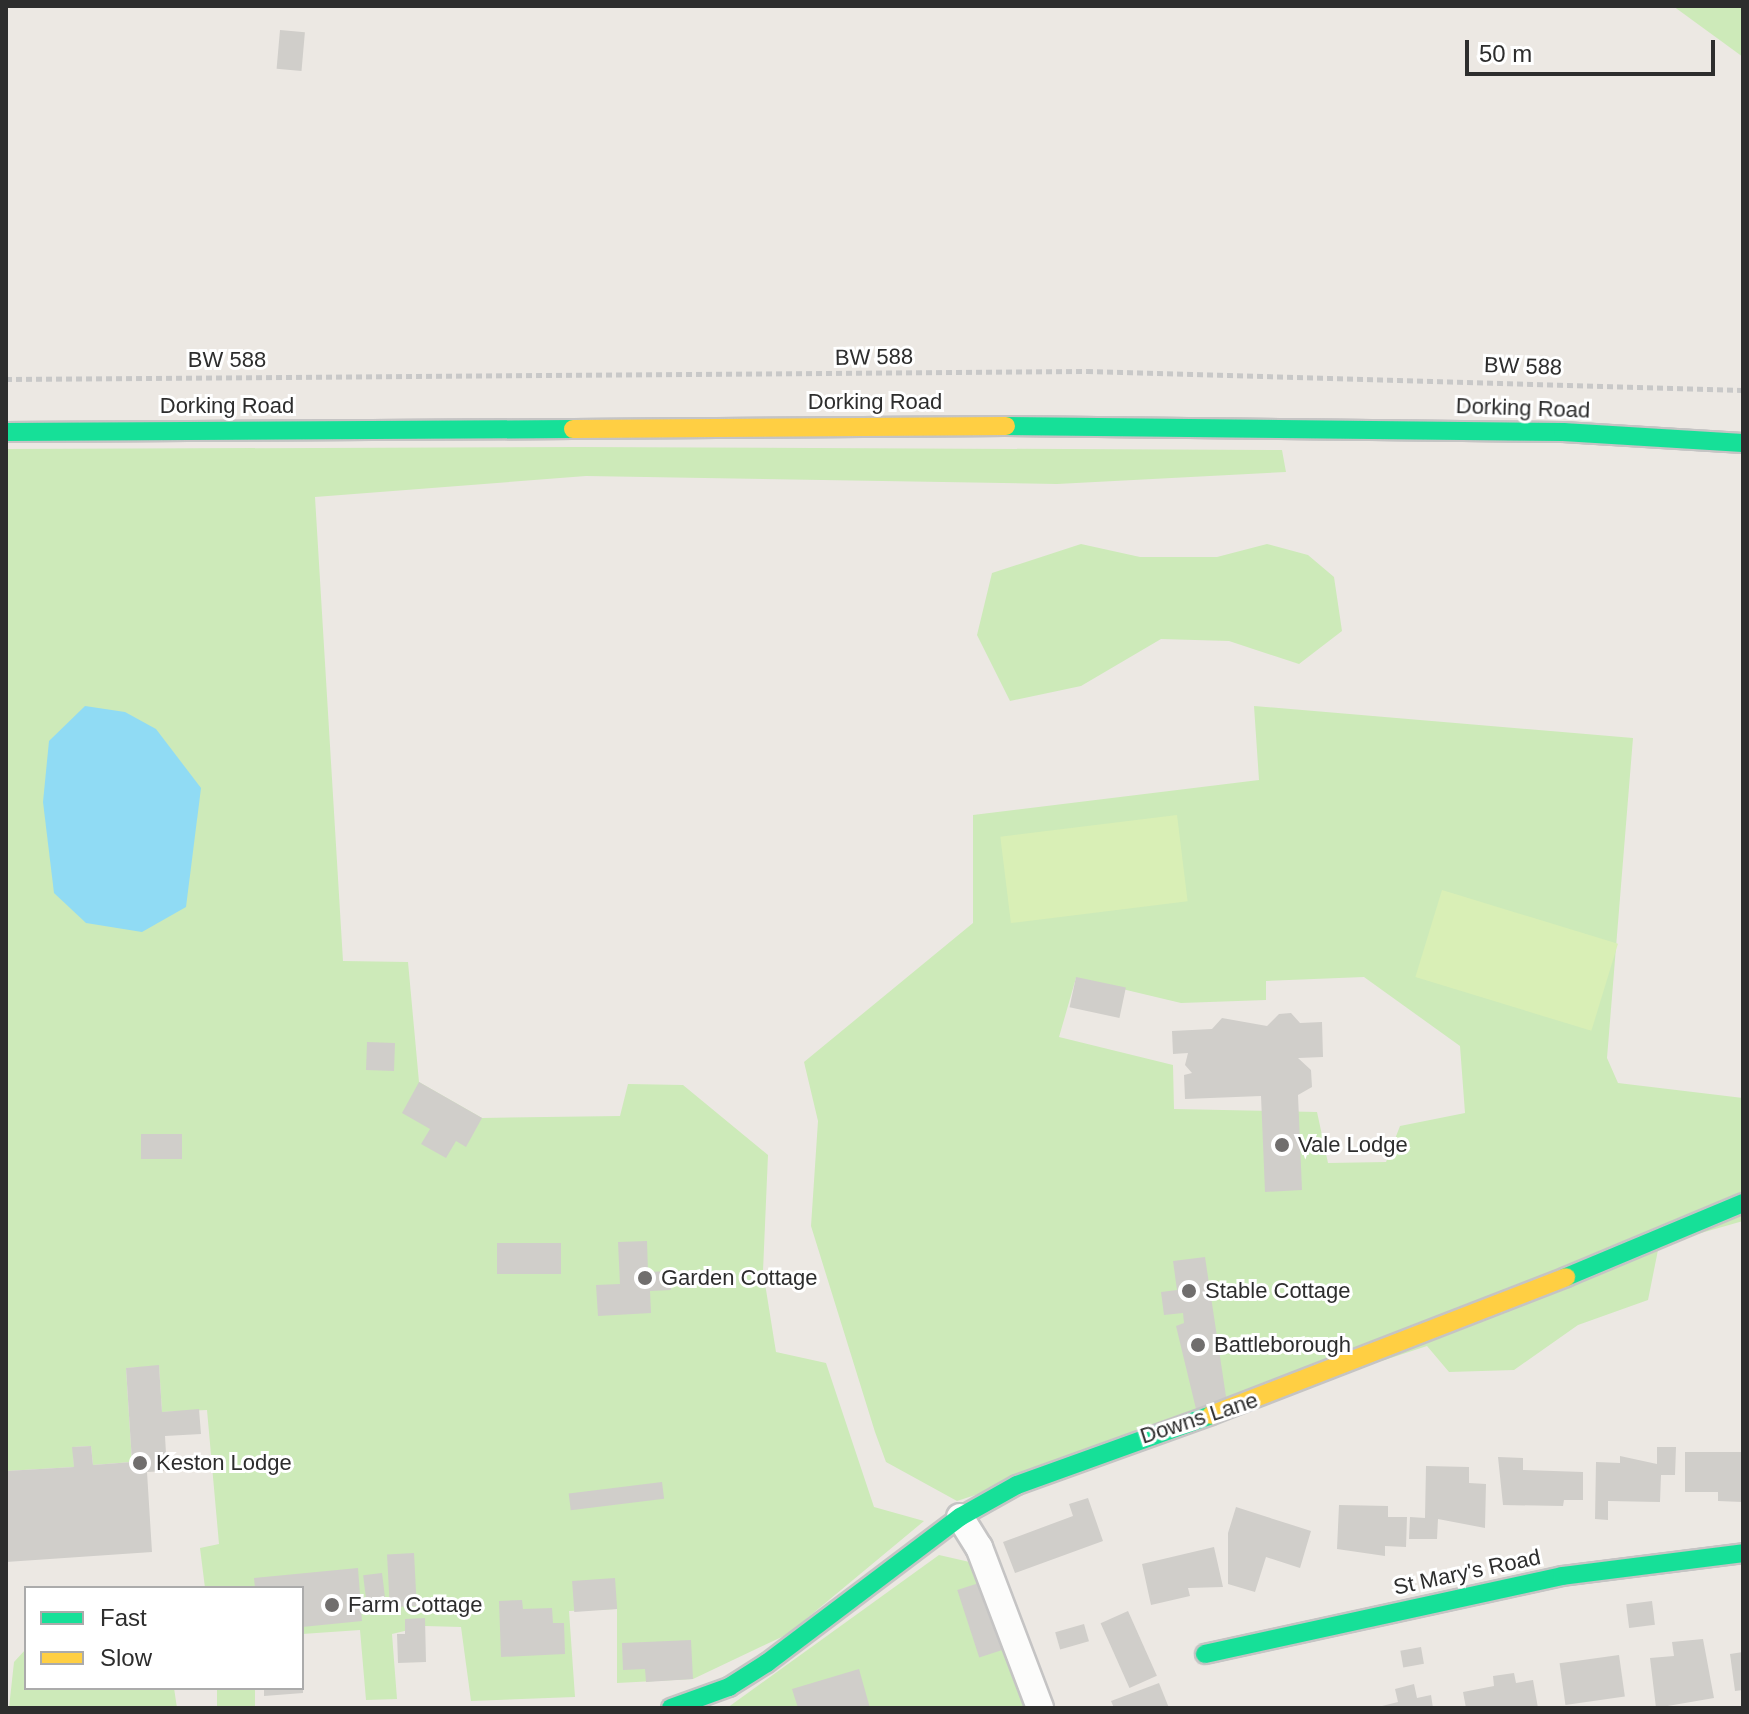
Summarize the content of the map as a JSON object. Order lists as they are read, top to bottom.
{
  "streets": {
    "main road": ["Dorking Road", "Downs Lane", "St Mary's Road"],
    "path": ["BW 588"]
  },
  "places": [
    "Vale Lodge",
    "Garden Cottage",
    "Stable Cottage",
    "Battleborough",
    "Keston Lodge",
    "Farm Cottage"
  ],
  "legend": ["Fast", "Slow"],
  "scale_bar": "50 m"
}
